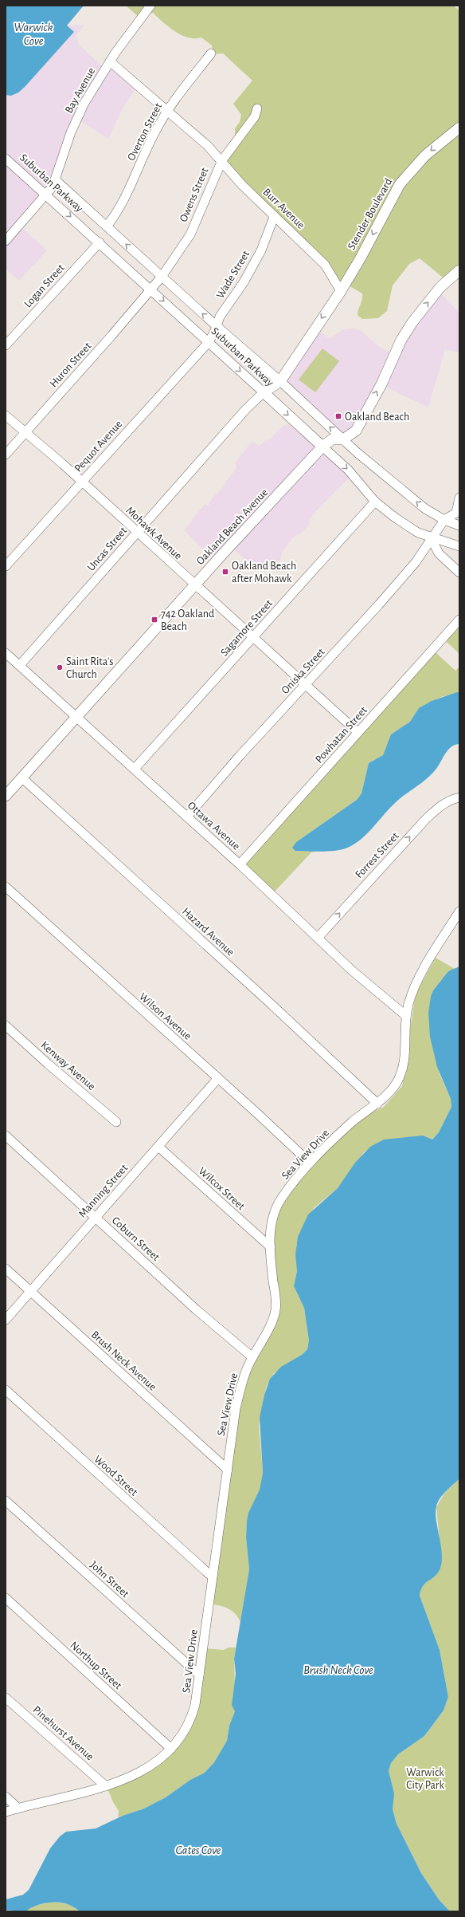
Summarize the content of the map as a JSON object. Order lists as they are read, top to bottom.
{
  "streets": {
    "street": [
      "Bay Avenue",
      "Overton Street",
      "Suburban Parkway",
      "Owens Street",
      "Burr Avenue",
      "Stender Boulevard",
      "Wade Street",
      "Logan Street",
      "Huron Street",
      "Pequot Avenue",
      "Oakland Beach Avenue",
      "Mohawk Avenue",
      "Uncas Street",
      "Sagamore Street",
      "Oniska Street",
      "Powhatan Street",
      "Ottawa Avenue",
      "Forrest Street",
      "Hazard Avenue",
      "Wilson Avenue",
      "Kenway Avenue",
      "Sea View Drive",
      "Wilcox Street",
      "Manning Street",
      "Coburn Street",
      "Brush Neck Avenue",
      "Wood Street",
      "John Street",
      "Northup Street",
      "Pinehurst Avenue"
    ]
  },
  "crossings": [
    ["Bay Avenue", "Suburban Parkway"],
    ["Bay Avenue", "Burr Avenue"],
    ["Overton Street", "Suburban Parkway"],
    ["Overton Street", "Burr Avenue"],
    ["Suburban Parkway", "Owens Street"],
    ["Suburban Parkway", "Wade Street"],
    ["Suburban Parkway", "Logan Street"],
    ["Suburban Parkway", "Huron Street"],
    ["Suburban Parkway", "Pequot Avenue"],
    ["Suburban Parkway", "Oakland Beach Avenue"],
    ["Suburban Parkway", "Uncas Street"],
    ["Suburban Parkway", "Sagamore Street"],
    ["Suburban Parkway", "Oniska Street"],
    ["Owens Street", "Burr Avenue"],
    ["Owens Street", "Huron Street"],
    ["Burr Avenue", "Stender Boulevard"],
    ["Burr Avenue", "Wade Street"],
    ["Wade Street", "Pequot Avenue"],
    ["Huron Street", "Mohawk Avenue"],
    ["Pequot Avenue", "Mohawk Avenue"],
    ["Oakland Beach Avenue", "Mohawk Avenue"],
    ["Oakland Beach Avenue", "Ottawa Avenue"],
    ["Oakland Beach Avenue", "Hazard Avenue"],
    ["Mohawk Avenue", "Uncas Street"],
    ["Mohawk Avenue", "Sagamore Street"],
    ["Mohawk Avenue", "Oniska Street"],
    ["Mohawk Avenue", "Powhatan Street"],
    ["Uncas Street", "Ottawa Avenue"],
    ["Sagamore Street", "Ottawa Avenue"],
    ["Oniska Street", "Ottawa Avenue"],
    ["Powhatan Street", "Ottawa Avenue"],
    ["Ottawa Avenue", "Forrest Street"],
    ["Ottawa Avenue", "Sea View Drive"],
    ["Hazard Avenue", "Sea View Drive"],
    ["Wilson Avenue", "Sea View Drive"],
    ["Wilson Avenue", "Manning Street"],
    ["Sea View Drive", "Wilcox Street"],
    ["Sea View Drive", "Coburn Street"],
    ["Sea View Drive", "Brush Neck Avenue"],
    ["Sea View Drive", "Wood Street"],
    ["Sea View Drive", "John Street"],
    ["Sea View Drive", "Northup Street"],
    ["Sea View Drive", "Pinehurst Avenue"],
    ["Wilcox Street", "Manning Street"],
    ["Manning Street", "Coburn Street"],
    ["Manning Street", "Brush Neck Avenue"]
  ],
  "one_way": ["Stender Boulevard", "Forrest Street"],
  "water": ["Warwick Cove", "Brush Neck Cove", "Gates Cove"],
  "parks": ["Warwick City Park"],
  "places": {
    "transit": ["Oakland Beach", "Oakland Beach after Mohawk", "742 Oakland Beach"],
    "other": ["Saint Rita's Church"]
  }
}
